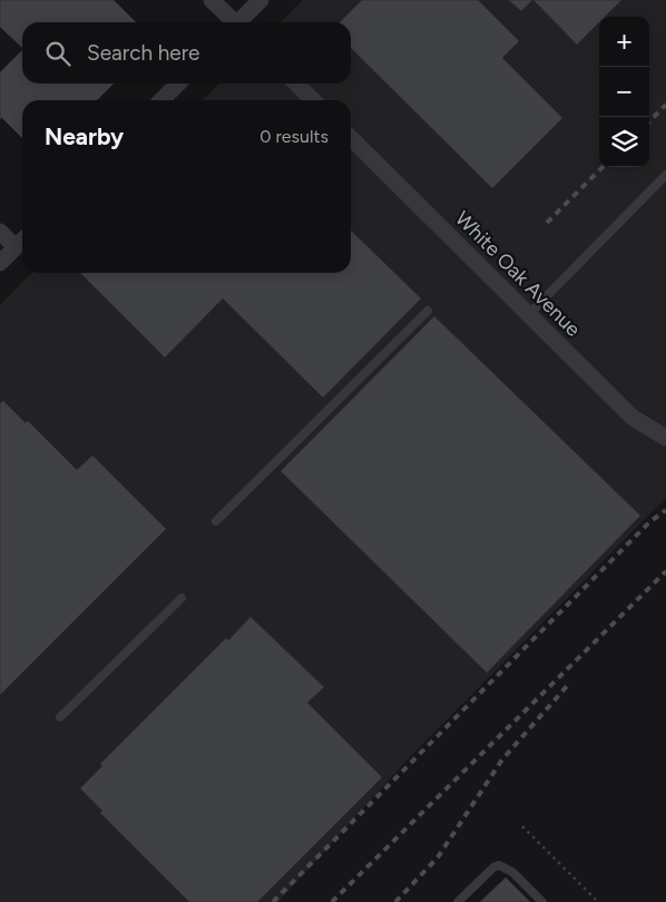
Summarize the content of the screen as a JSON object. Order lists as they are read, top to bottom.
{
  "streets": {
    "street": ["White Oak Avenue"]
  },
  "page": {
    "map_buttons": ["+", "−"],
    "search": "Search here",
    "heading": ["Nearby", "0 results"]
  }
}
